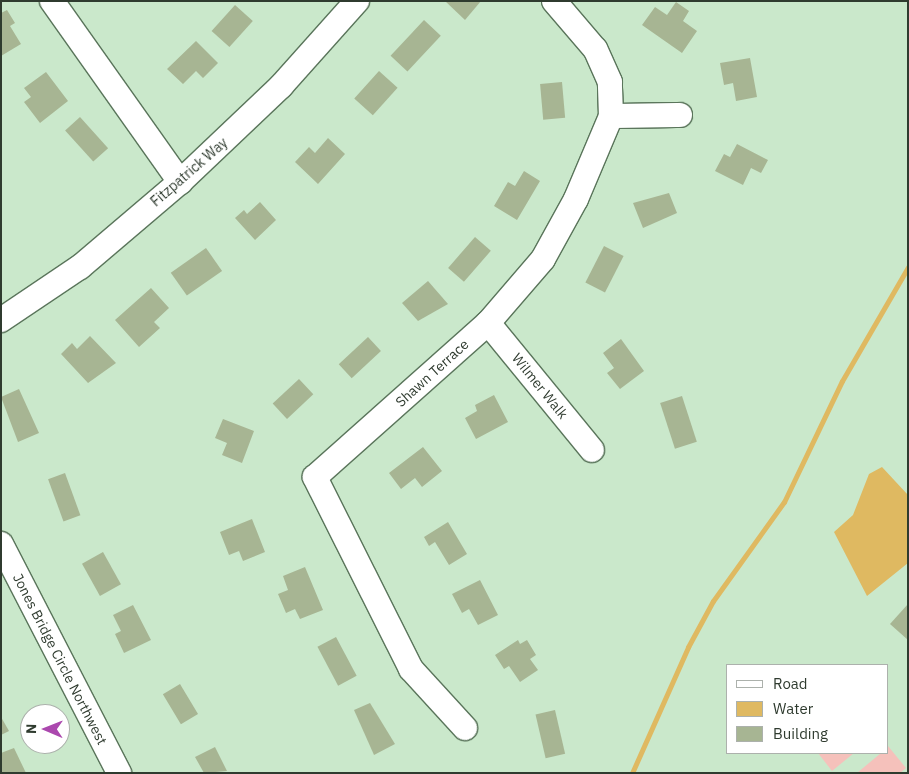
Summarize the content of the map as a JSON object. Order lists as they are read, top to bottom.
{
  "streets": {
    "street": [
      "Fitzpatrick Way",
      "Shawn Terrace",
      "Wilmer Walk",
      "Jones Bridge Circle Northwest"
    ]
  },
  "crossings": [
    ["Shawn Terrace", "Wilmer Walk"]
  ],
  "legend": ["Road", "Water", "Building"],
  "north": "left"
}
